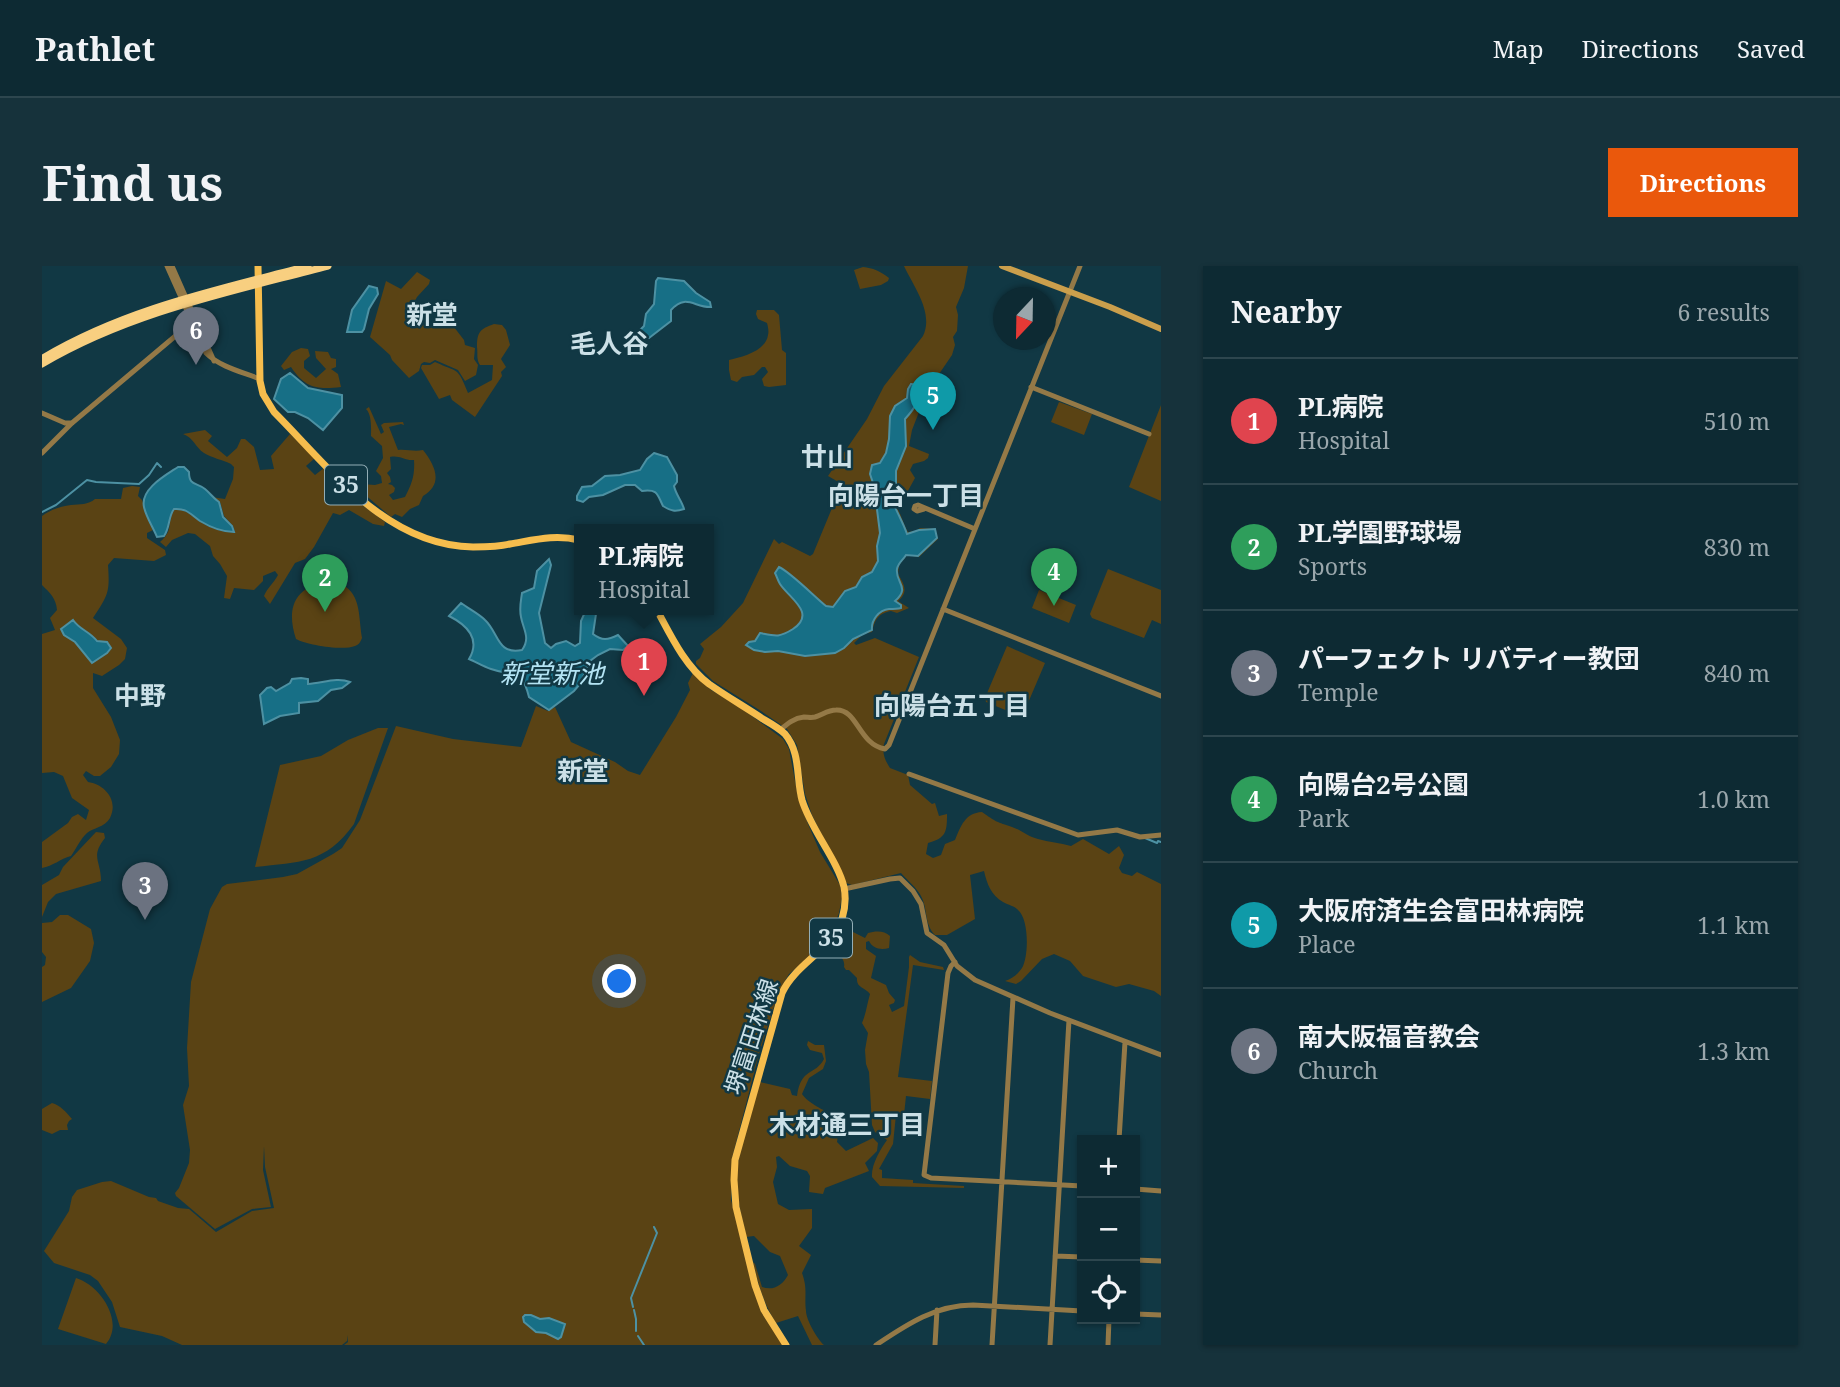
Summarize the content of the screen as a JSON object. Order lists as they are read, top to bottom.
{
  "streets": {
    "main road": ["35", "堺富田林線"]
  },
  "crossings": [
    ["35", "堺富田林線"]
  ],
  "districts": [
    "新堂",
    "毛人谷",
    "廿山",
    "向陽台一丁目",
    "中野",
    "向陽台五丁目",
    "新堂",
    "木材通三丁目"
  ],
  "water": ["新堂新池"],
  "north": "bottom",
  "page": {
    "header": "Pathlet",
    "nav": ["Map", "Directions", "Saved"],
    "buttons": "Directions",
    "title": "Find us",
    "heading": ["Nearby", "6 results"],
    "pins": [
      "6",
      "5",
      "4",
      "2",
      "1",
      "3"
    ],
    "list": [
      {
        "mark": "1",
        "name": "PL病院",
        "note": "Hospital",
        "value": "510 m"
      },
      {
        "mark": "2",
        "name": "PL学園野球場",
        "note": "Sports",
        "value": "830 m"
      },
      {
        "mark": "3",
        "name": "パーフェクト リバティー教団",
        "note": "Temple",
        "value": "840 m"
      },
      {
        "mark": "4",
        "name": "向陽台2号公園",
        "note": "Park",
        "value": "1.0 km"
      },
      {
        "mark": "5",
        "name": "大阪府済生会富田林病院",
        "note": "Place",
        "value": "1.1 km"
      },
      {
        "mark": "6",
        "name": "南大阪福音教会",
        "note": "Church",
        "value": "1.3 km"
      }
    ],
    "popup": ["PL病院", "Hospital"],
    "map_buttons": ["+", "−"]
  }
}
